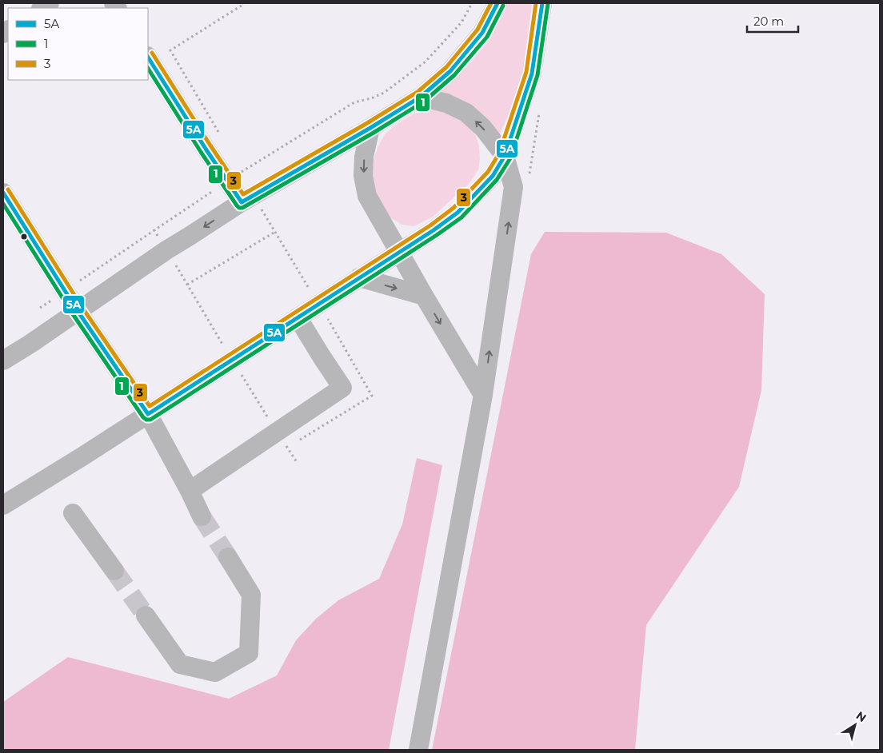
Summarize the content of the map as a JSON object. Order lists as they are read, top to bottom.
{
  "lines": ["transit line 5A", "transit line 3", "transit line 1"],
  "legend": ["5A", "1", "3"],
  "scale_bar": "20 m",
  "north": "top right"
}
